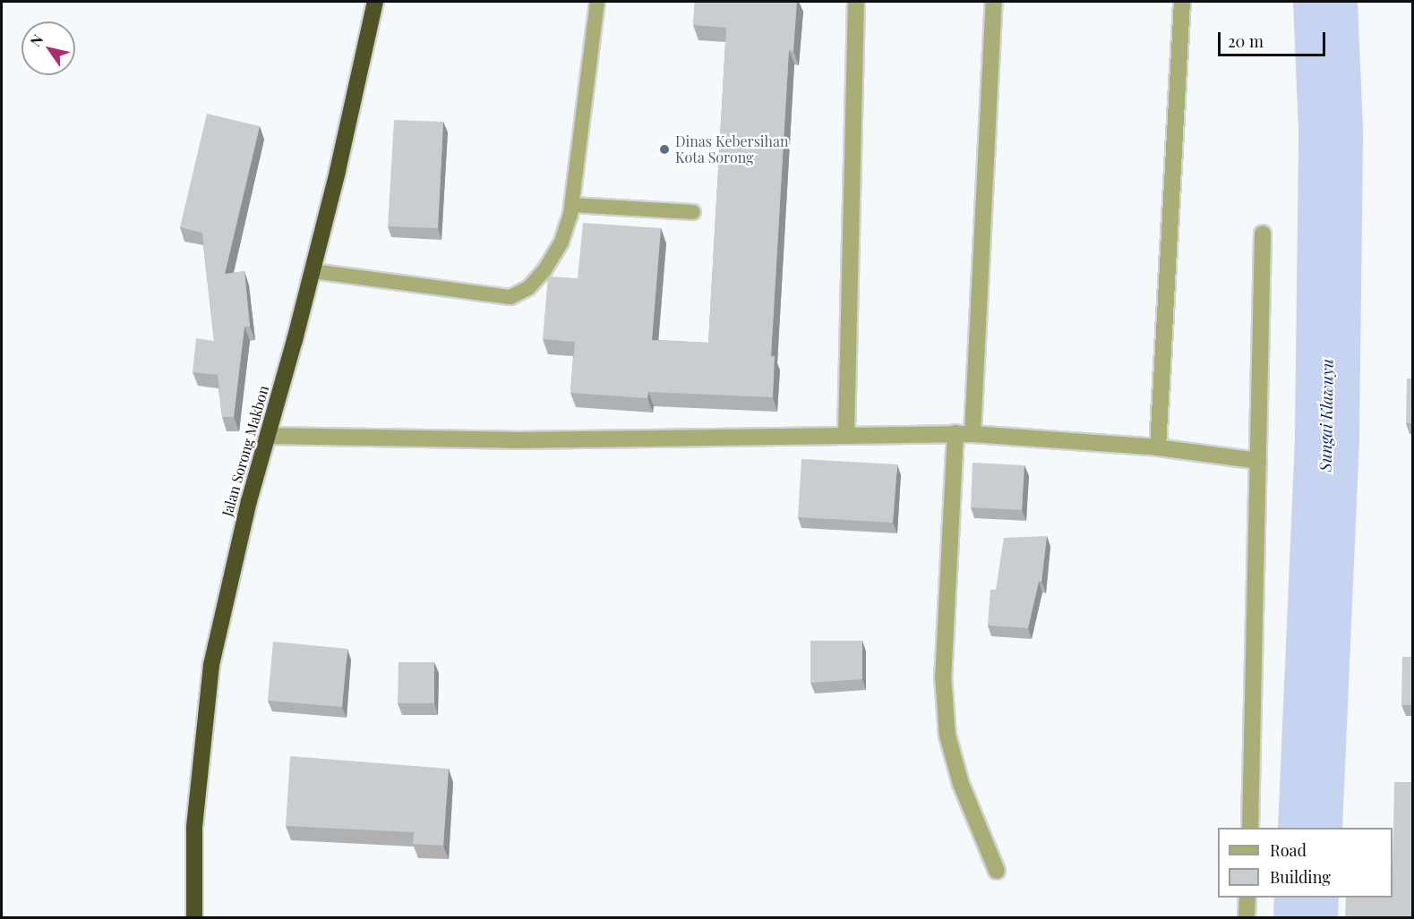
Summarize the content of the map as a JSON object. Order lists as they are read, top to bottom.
{
  "streets": {
    "highway": ["Jalan Sorong Makbon"]
  },
  "water": ["Sungai Klawuyu"],
  "places": ["Dinas Kebersihan Kota Sorong"],
  "legend": ["Road", "Building"],
  "scale_bar": "20 m",
  "north": "top left"
}
